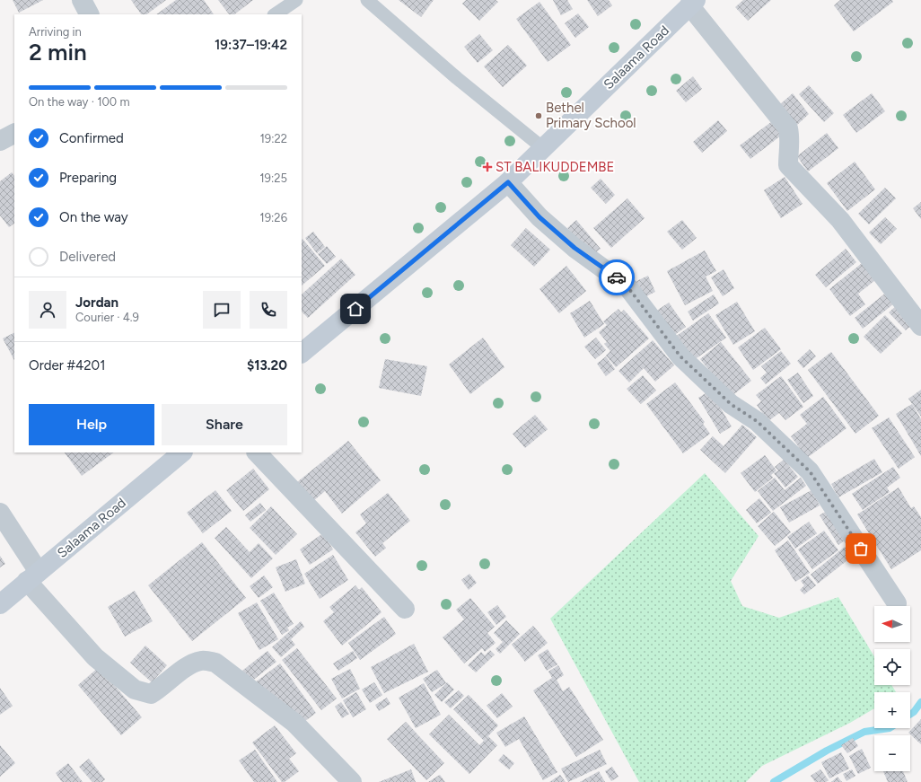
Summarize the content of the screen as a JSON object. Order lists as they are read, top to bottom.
{
  "streets": {
    "main road": ["Salaama Road"]
  },
  "places": {
    "other": ["Bethel Primary School"],
    "health": ["ST BALIKUDDEMBE"]
  },
  "north": "left",
  "page": {
    "heading": ["2 min", "Arriving in", "19:37–19:42"],
    "panel": [
      "Jordan",
      "Courier · 4.9",
      "Order #4201",
      "$13.20"
    ],
    "bar": "On the way · 100 m",
    "list": [
      ["Confirmed", "19:22"],
      ["Preparing", "19:25"],
      ["On the way", "19:26"],
      "Delivered"
    ],
    "buttons": ["Help", "Share"],
    "map_buttons": ["+", "−"]
  }
}
